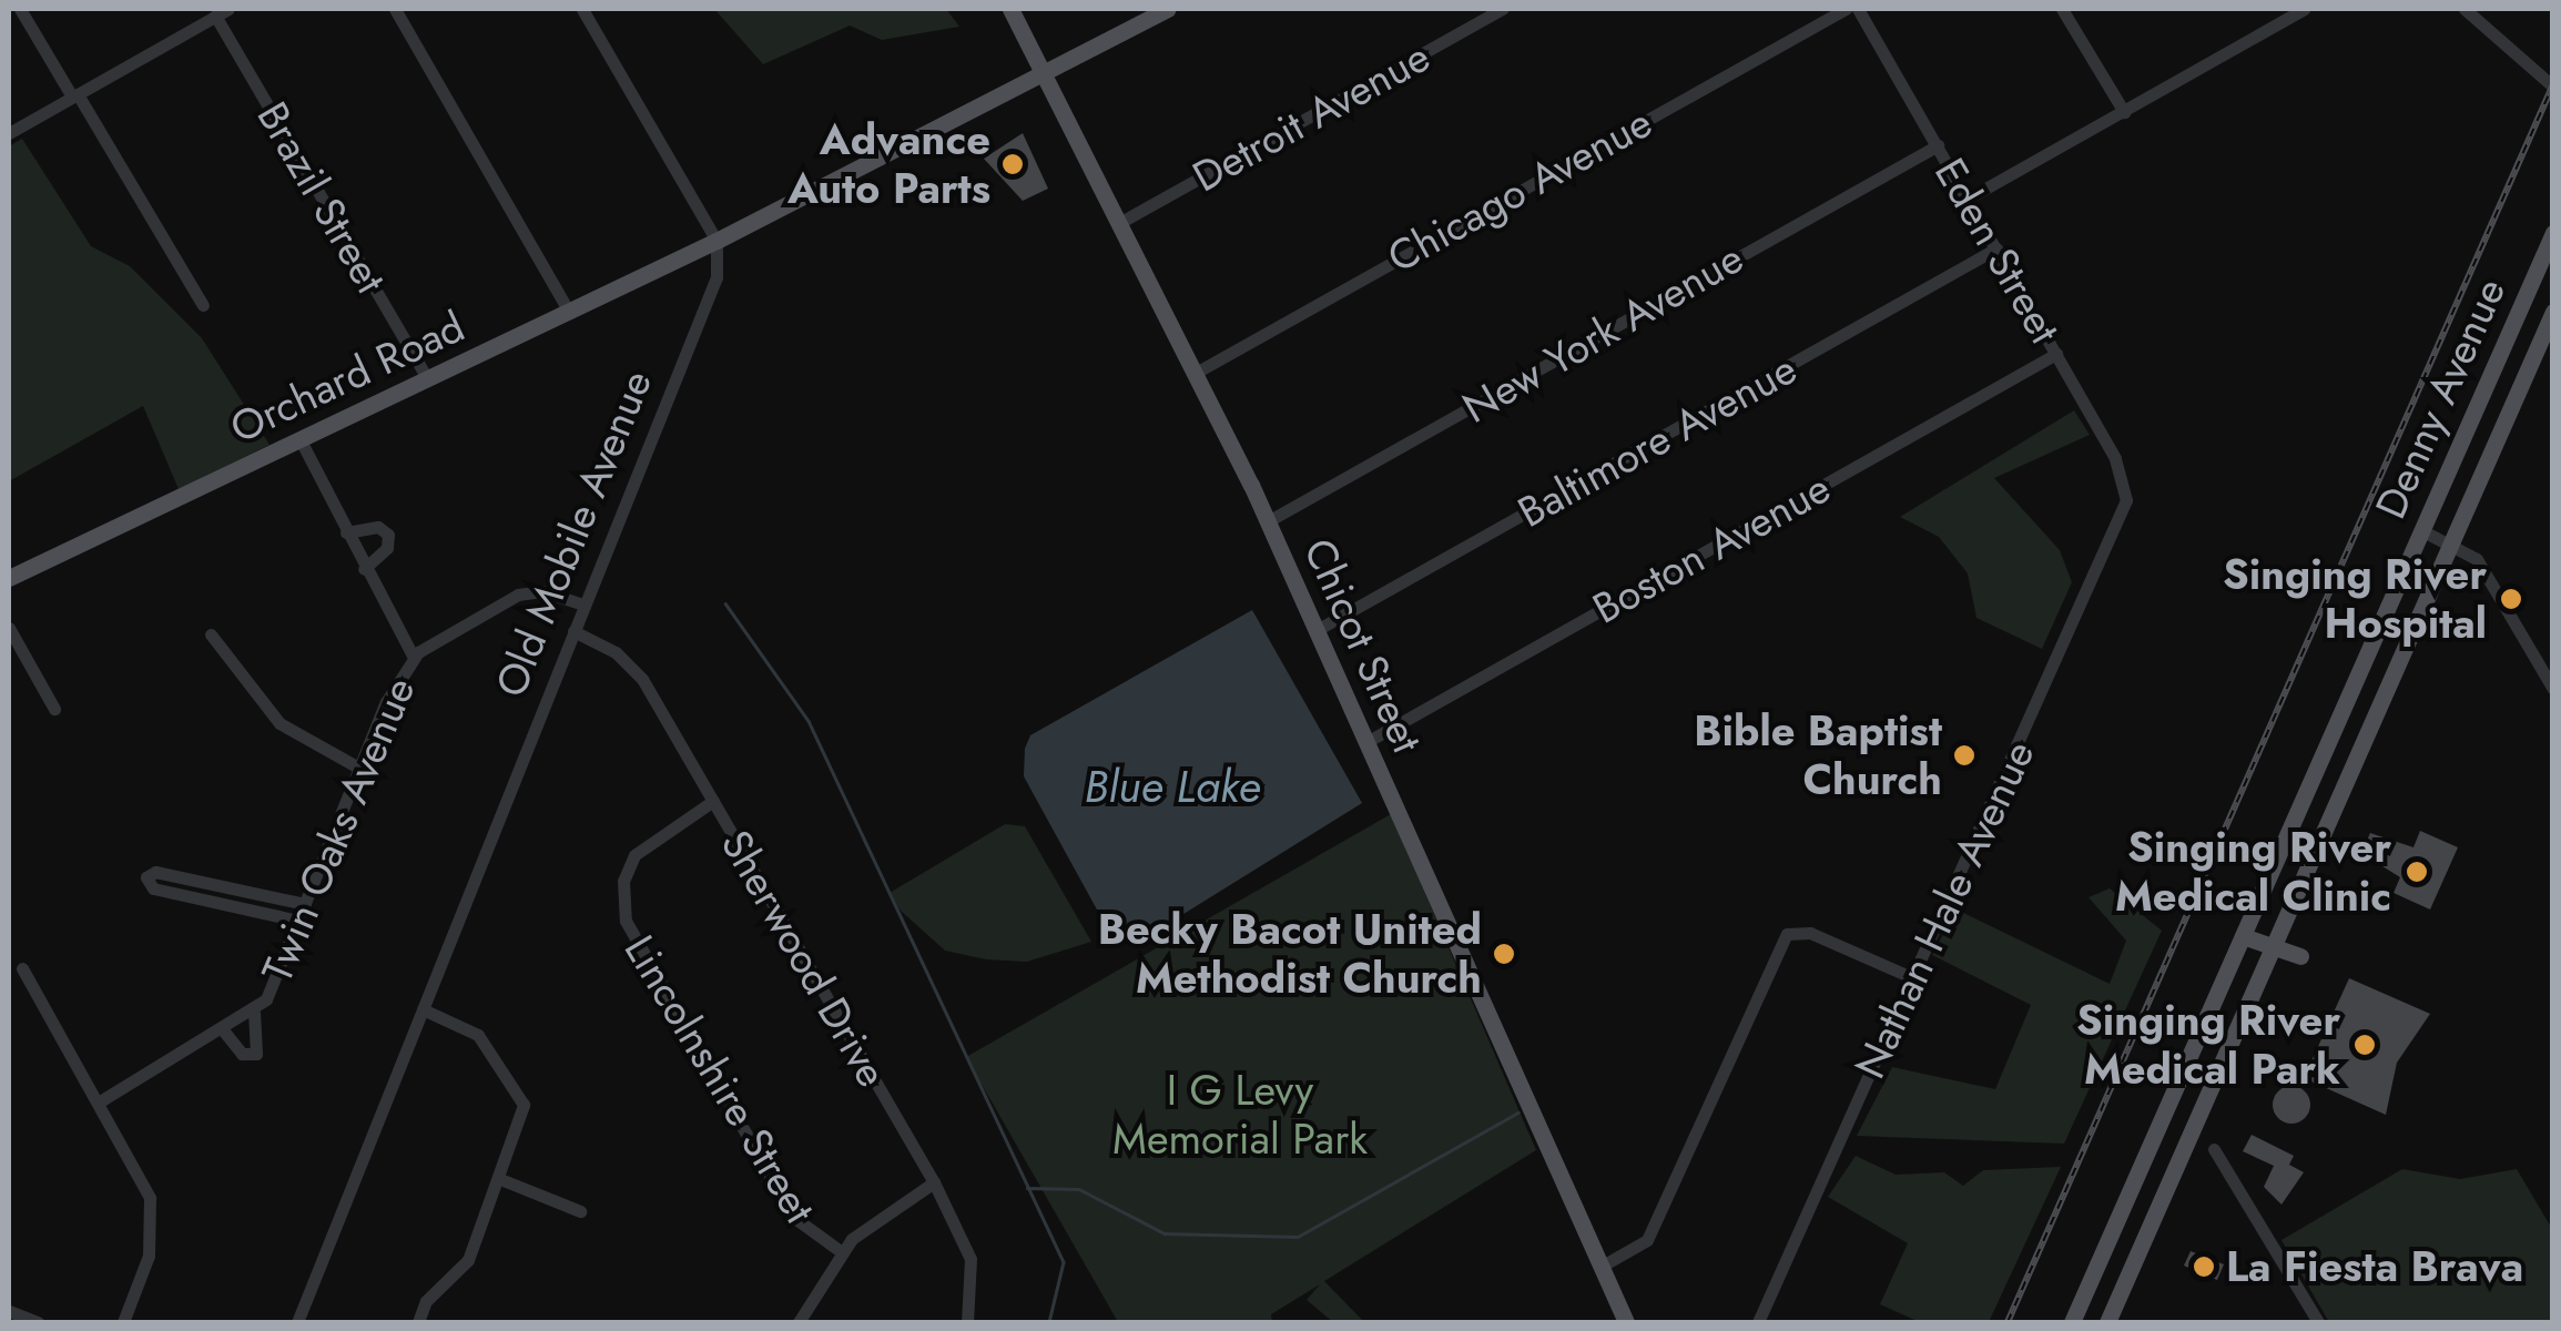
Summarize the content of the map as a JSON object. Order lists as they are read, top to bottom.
{
  "streets": {
    "main road": ["Orchard Road", "Denny Avenue", "Chicot Street"],
    "street": [
      "Detroit Avenue",
      "Chicago Avenue",
      "Brazil Street",
      "Eden Street",
      "New York Avenue",
      "Baltimore Avenue",
      "Old Mobile Avenue",
      "Boston Avenue",
      "Twin Oaks Avenue",
      "Nathan Hale Avenue",
      "Sherwood Drive",
      "Lincolnshire Street"
    ]
  },
  "crossings": [
    ["Detroit Avenue", "Chicot Street"],
    ["Chicago Avenue", "Chicot Street"],
    ["Brazil Street", "Orchard Road"],
    ["Eden Street", "New York Avenue"],
    ["Eden Street", "Baltimore Avenue"],
    ["Eden Street", "Boston Avenue"],
    ["Eden Street", "Nathan Hale Avenue"],
    ["New York Avenue", "Chicot Street"],
    ["Orchard Road", "Old Mobile Avenue"],
    ["Baltimore Avenue", "Chicot Street"],
    ["Old Mobile Avenue", "Twin Oaks Avenue"],
    ["Old Mobile Avenue", "Sherwood Drive"],
    ["Boston Avenue", "Chicot Street"],
    ["Sherwood Drive", "Lincolnshire Street"]
  ],
  "water": ["Blue Lake"],
  "parks": ["I G Levy Memorial Park"],
  "places": [
    "Advance Auto Parts",
    "Singing River Hospital",
    "Bible Baptist Church",
    "Singing River Medical Clinic",
    "Becky Bacot United Methodist Church",
    "Singing River Medical Park",
    "La Fiesta Brava"
  ]
}
